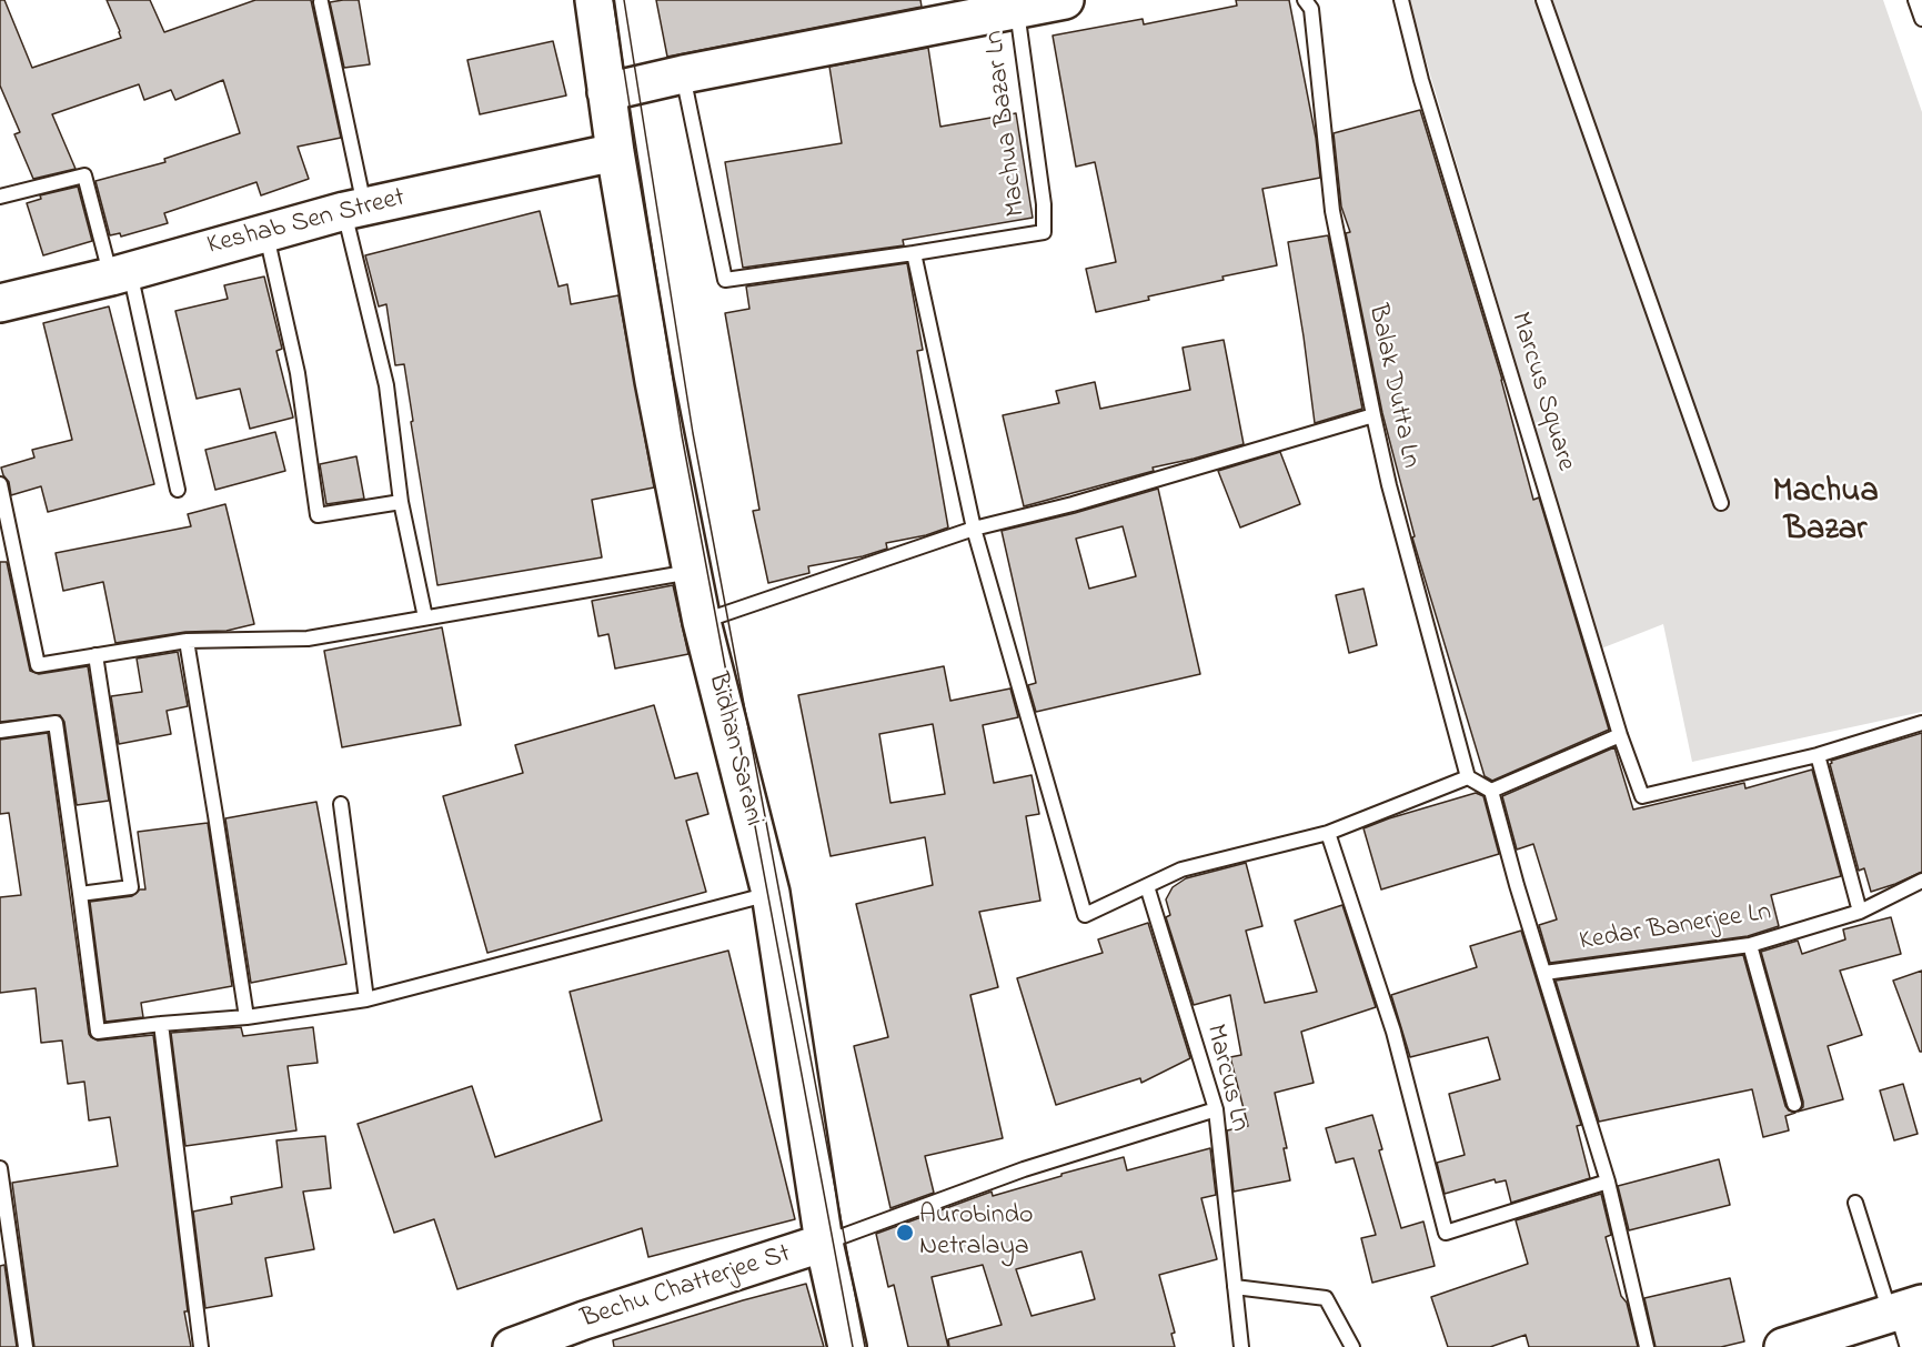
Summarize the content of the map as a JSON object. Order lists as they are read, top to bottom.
{
  "streets": {
    "main road": ["Keshab Sen Street", "Bidhan Sarani", "Bechu Chatterjee St"],
    "lane": [
      "Machua Bazar Ln",
      "Balak Dutta Ln",
      "Marcus Square",
      "Kedar Banerjee Ln",
      "Marcus Ln"
    ]
  },
  "crossings": [
    ["Keshab Sen Street", "Bidhan Sarani"],
    ["Bidhan Sarani", "Bechu Chatterjee St"]
  ],
  "districts": ["Machua Bazar"],
  "places": ["Aurobindo Netralaya"]
}
